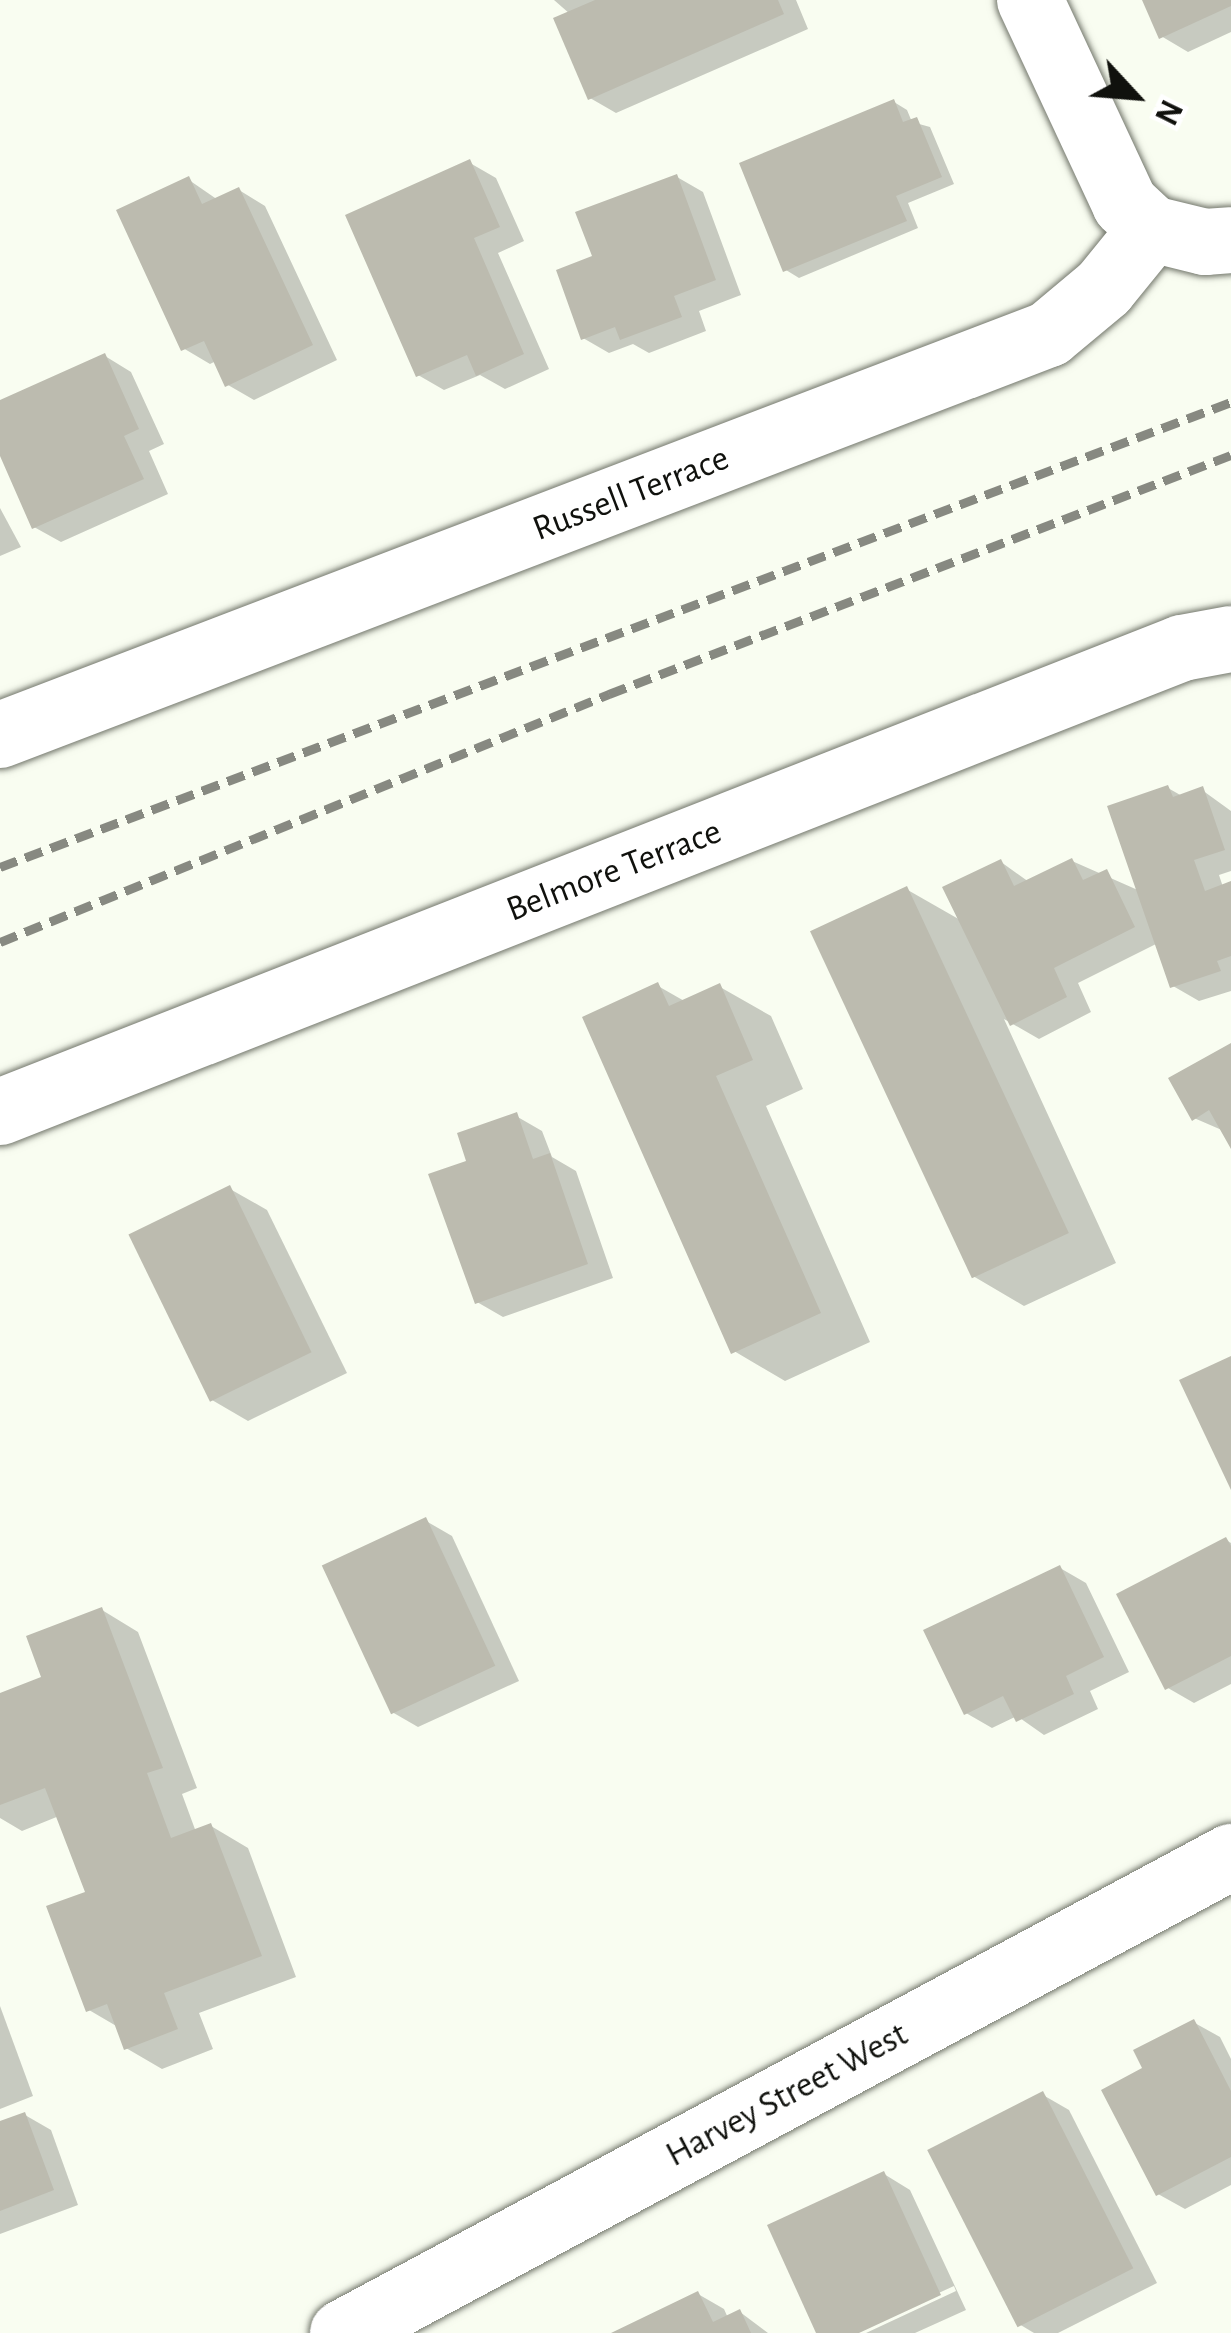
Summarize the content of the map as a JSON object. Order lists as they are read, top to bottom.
{
  "streets": {
    "street": ["Russell Terrace", "Belmore Terrace", "Harvey Street West"]
  },
  "north": "bottom right"
}
